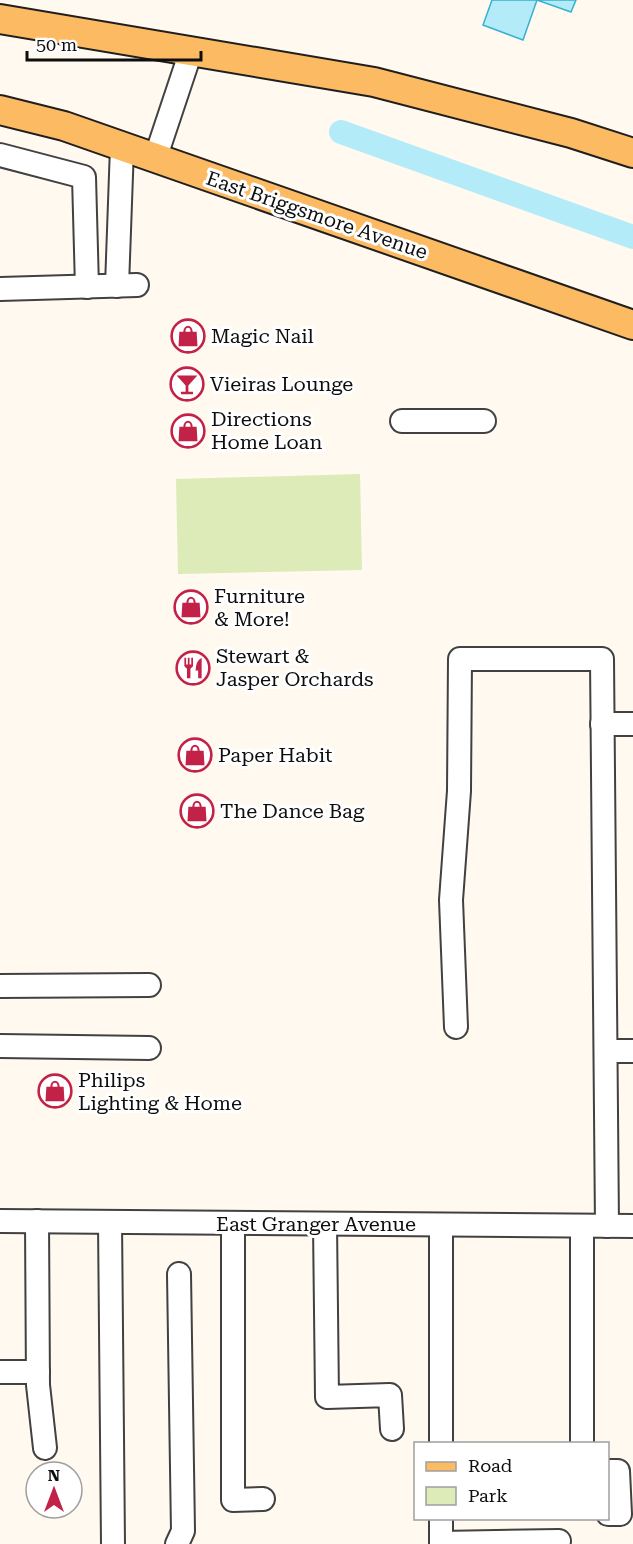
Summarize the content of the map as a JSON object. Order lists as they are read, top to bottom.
{
  "streets": {
    "main road": ["East Briggsmore Avenue"],
    "street": ["East Granger Avenue"]
  },
  "places": {
    "shop": [
      "Magic Nail",
      "Directions Home Loan",
      "Furniture & More!",
      "Paper Habit",
      "The Dance Bag",
      "Philips Lighting & Home"
    ],
    "bar": ["Vieiras Lounge"],
    "restaurant": ["Stewart & Jasper Orchards"]
  },
  "legend": ["Road", "Park"],
  "scale_bar": "50 m",
  "north": "top"
}
